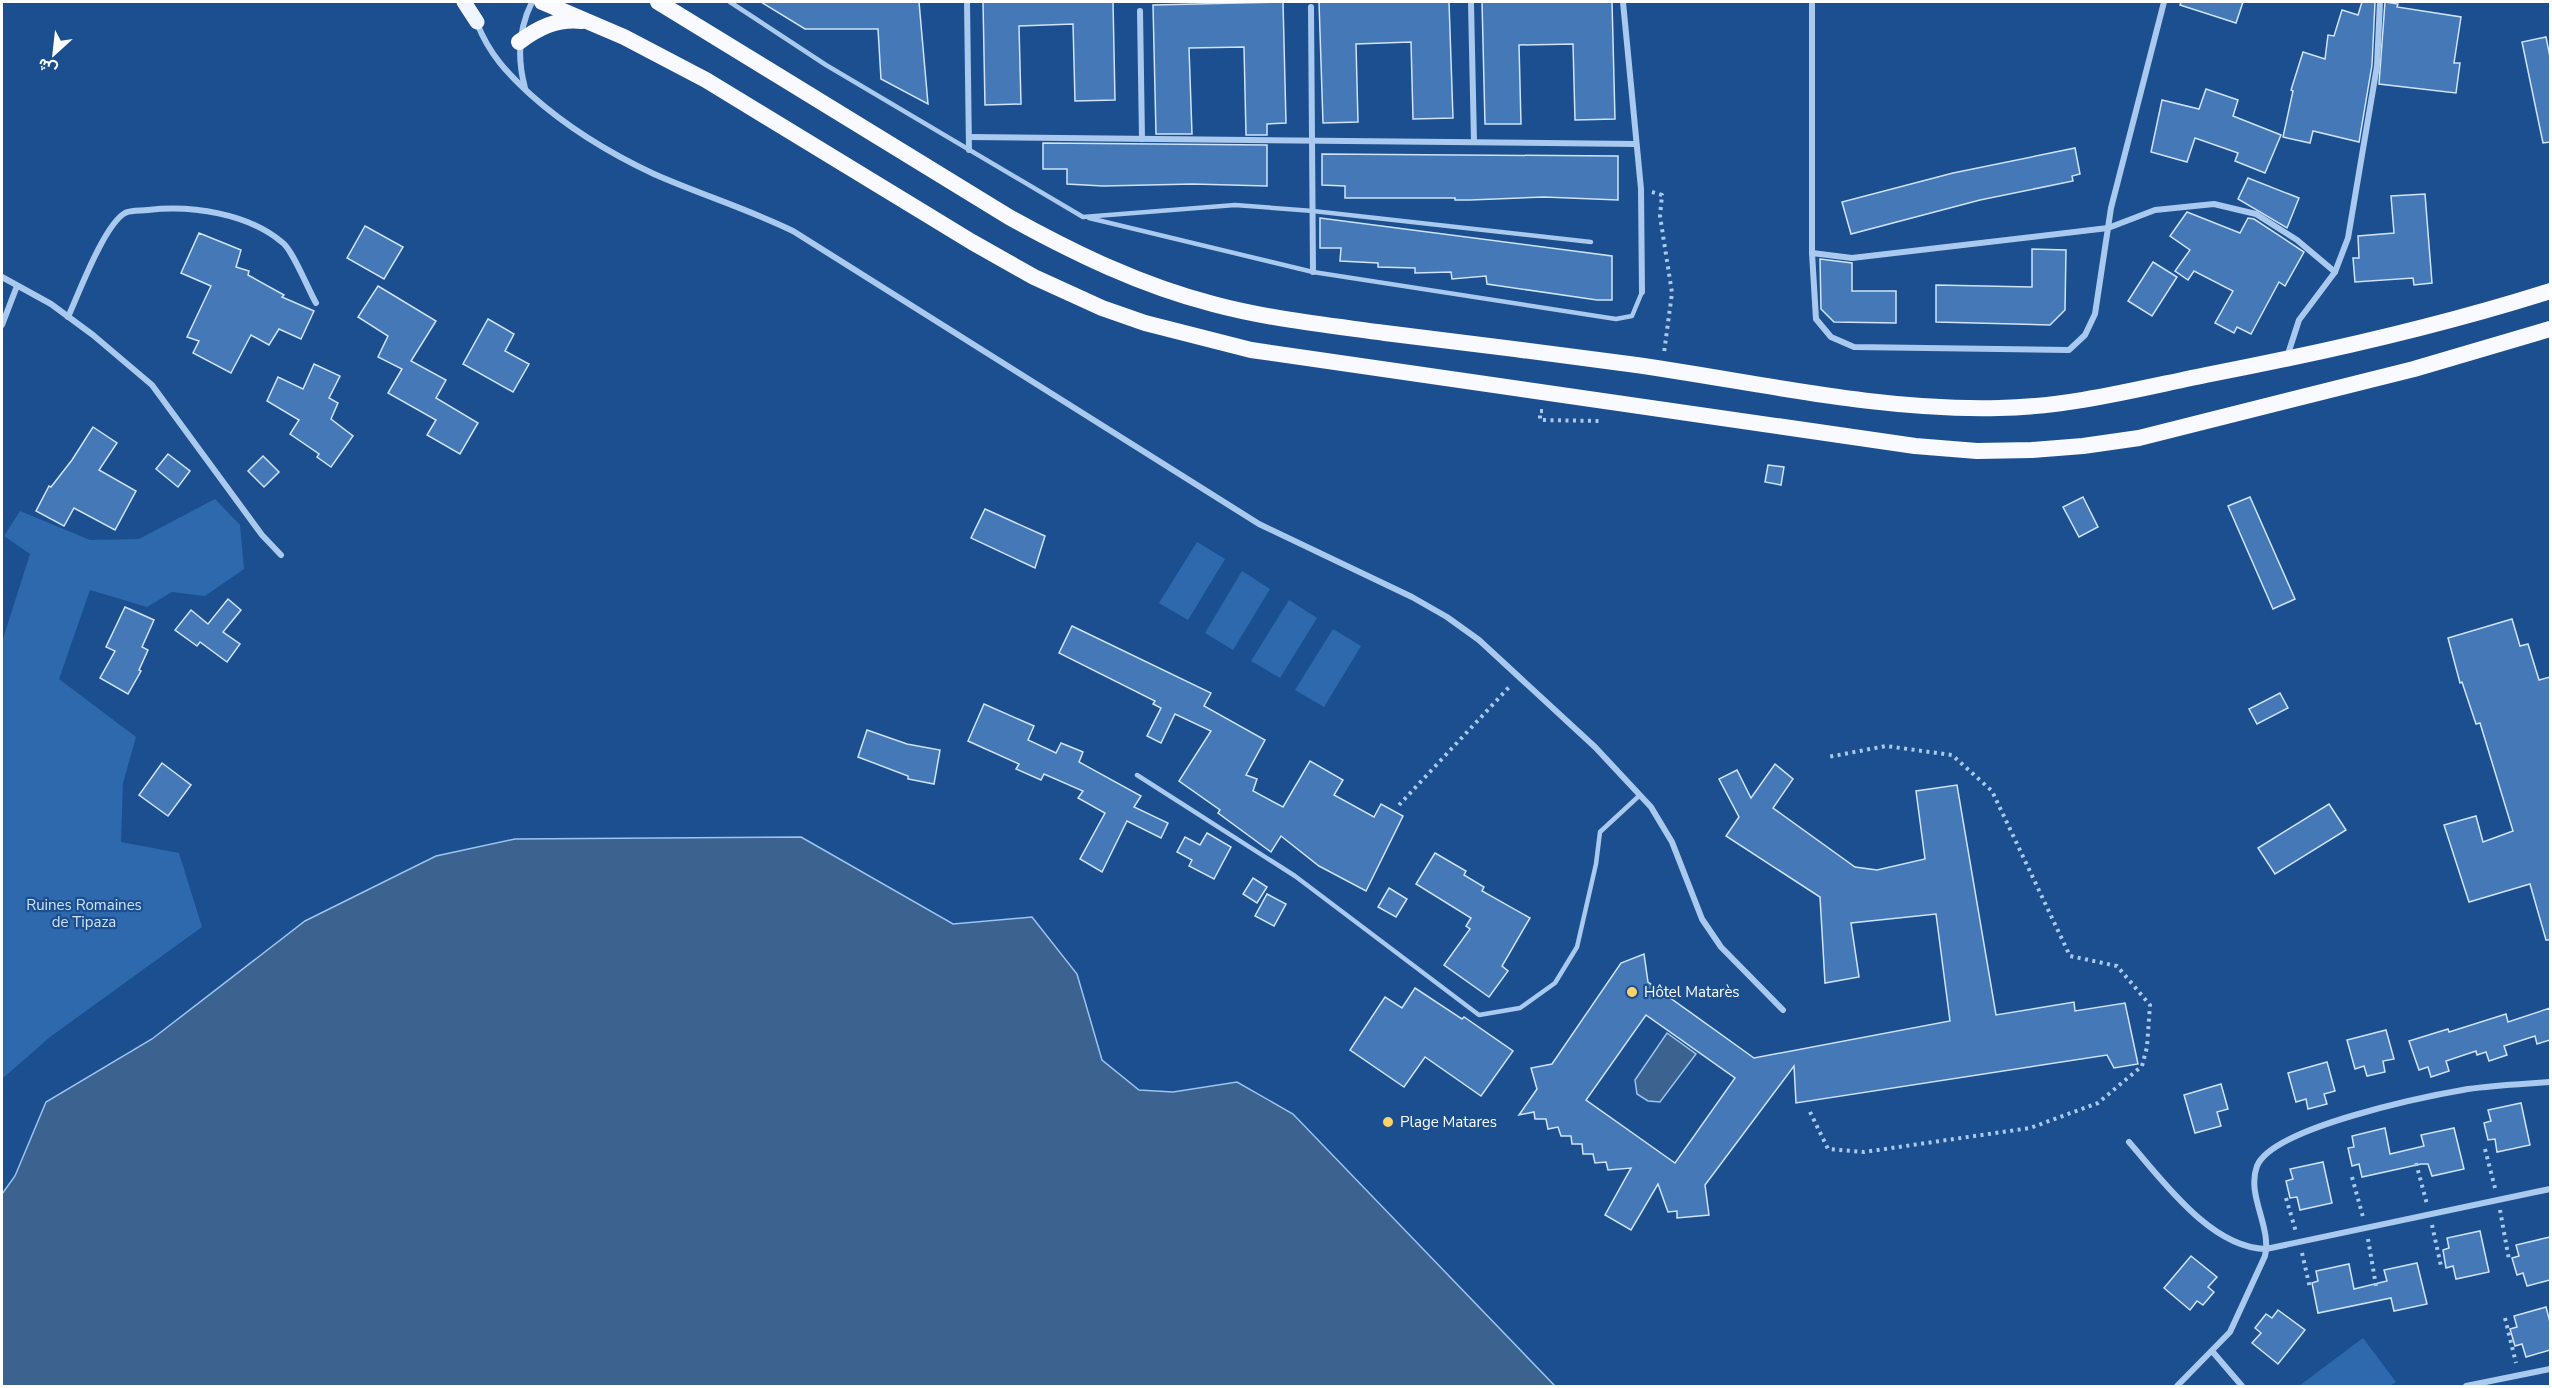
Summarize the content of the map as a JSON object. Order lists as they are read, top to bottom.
{
  "parks": ["Ruines Romaines de Tipaza"],
  "places": ["Hôtel Matarès", "Plage Matares"],
  "north": "bottom left"
}
